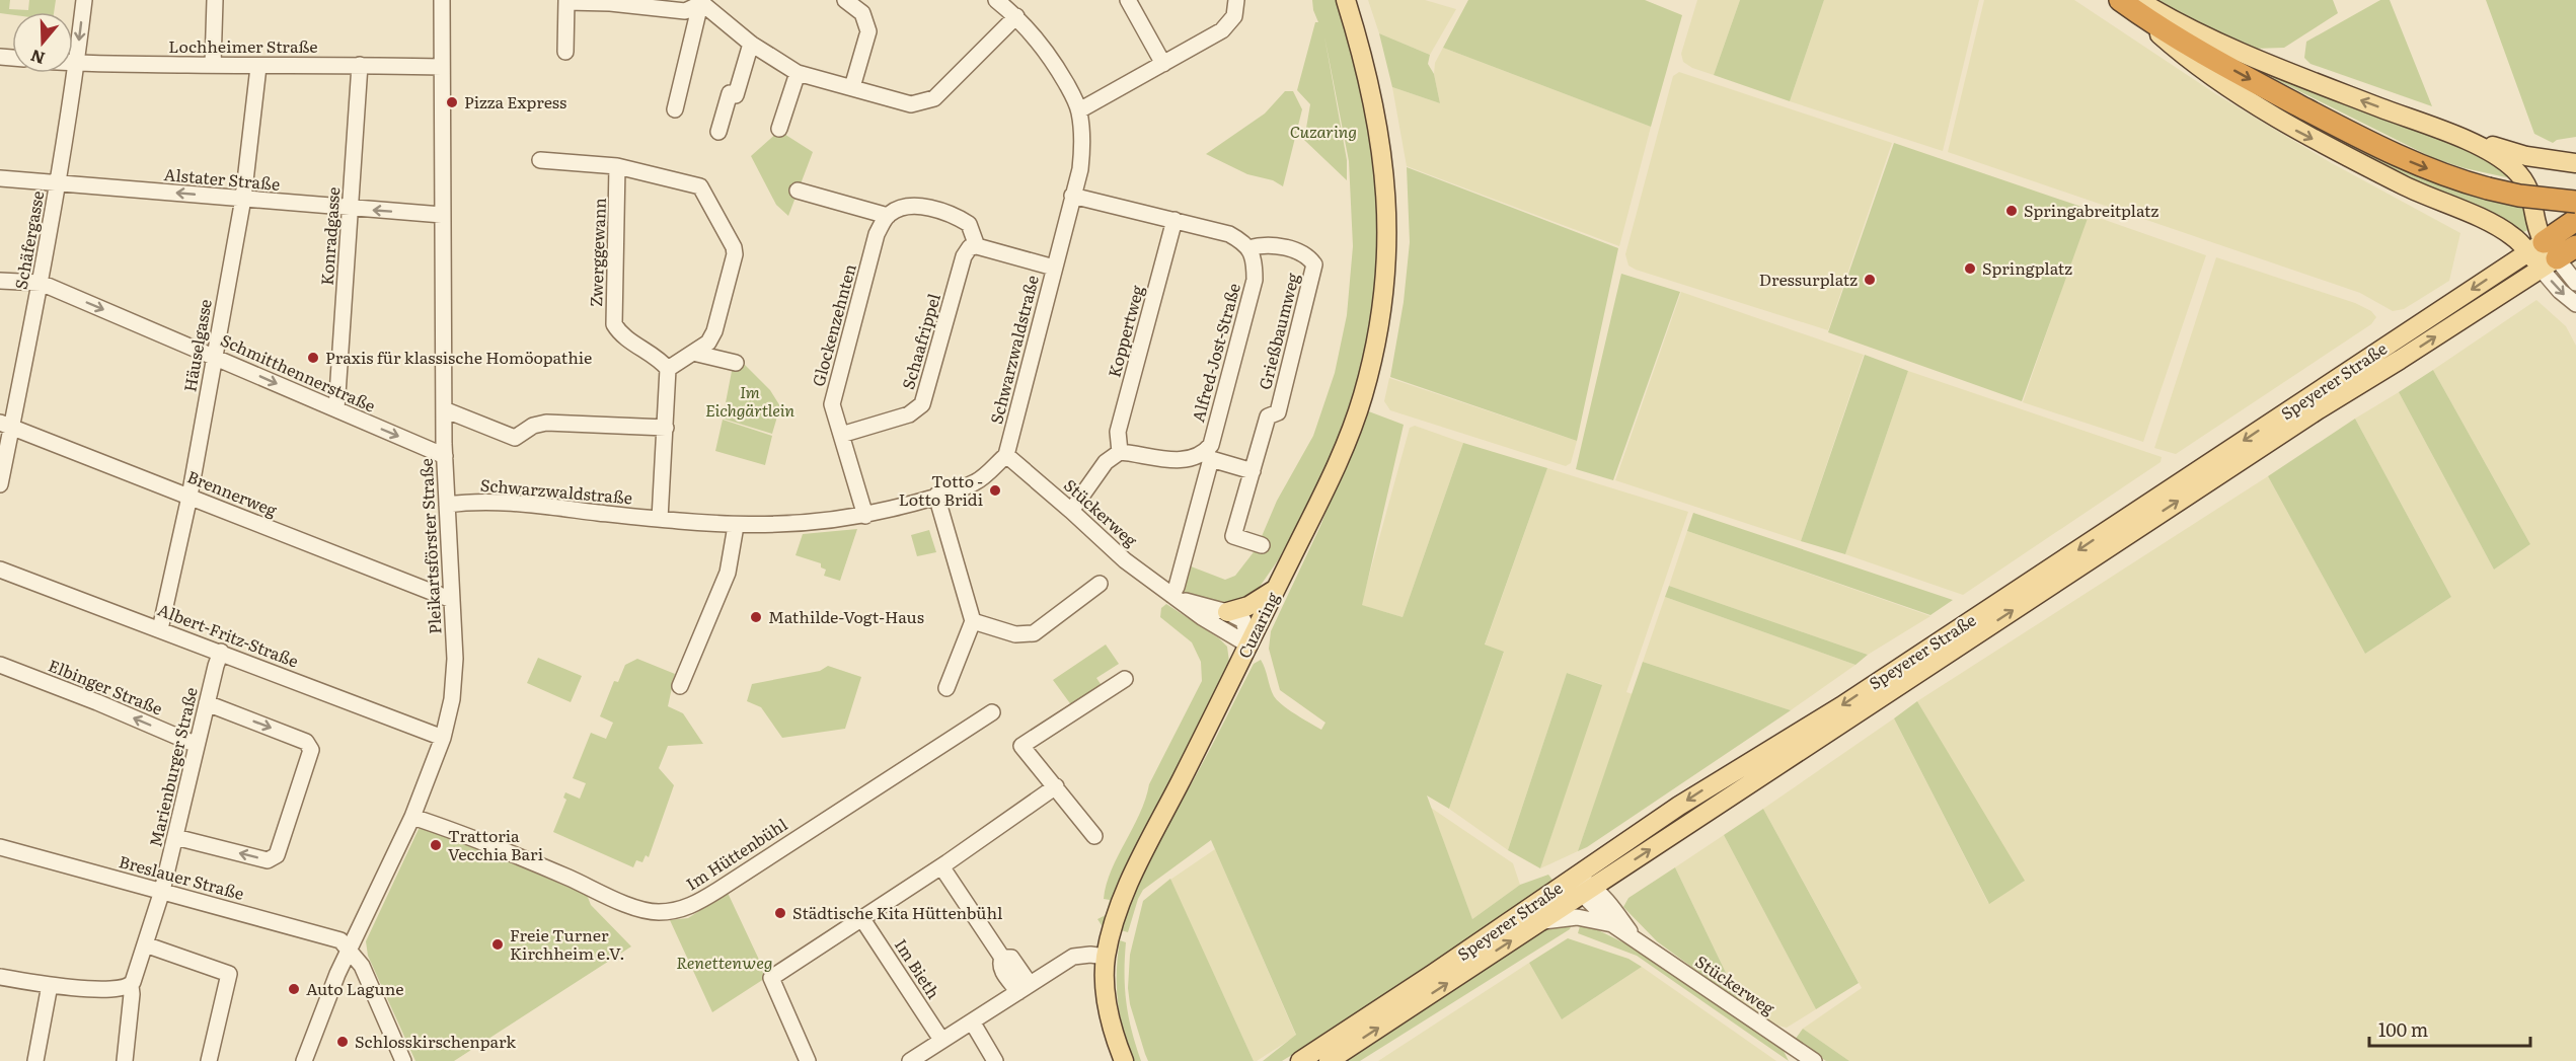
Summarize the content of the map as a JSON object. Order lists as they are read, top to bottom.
{
  "streets": {
    "main road": ["Speyerer Straße", "Cuzaring"],
    "street": [
      "Lochheimer Straße",
      "Alstater Straße",
      "Konradgasse",
      "Schäfergasse",
      "Zwerggewann",
      "Glockenzehnten",
      "Koppertweg",
      "Grießbaumweg",
      "Schaafrippel",
      "Häuselgasse",
      "Schwarzwaldstraße",
      "Alfred-Jost-Straße",
      "Schmitthennerstraße",
      "Brennerweg",
      "Stückerweg",
      "Pleikartsförster Straße",
      "Albert-Fritz-Straße",
      "Elbinger Straße",
      "Marienburger Straße",
      "Im Hüttenbühl",
      "Breslauer Straße",
      "Im Bieth"
    ]
  },
  "crossings": [
    ["Lochheimer Straße", "Konradgasse"],
    ["Lochheimer Straße", "Schäfergasse"],
    ["Lochheimer Straße", "Häuselgasse"],
    ["Lochheimer Straße", "Pleikartsförster Straße"],
    ["Alstater Straße", "Konradgasse"],
    ["Alstater Straße", "Schäfergasse"],
    ["Alstater Straße", "Häuselgasse"],
    ["Alstater Straße", "Pleikartsförster Straße"],
    ["Konradgasse", "Schmitthennerstraße"],
    ["Schäfergasse", "Schmitthennerstraße"],
    ["Schäfergasse", "Brennerweg"],
    ["Glockenzehnten", "Schaafrippel"],
    ["Glockenzehnten", "Schwarzwaldstraße"],
    ["Grießbaumweg", "Alfred-Jost-Straße"],
    ["Häuselgasse", "Schmitthennerstraße"],
    ["Häuselgasse", "Brennerweg"],
    ["Häuselgasse", "Albert-Fritz-Straße"],
    ["Schwarzwaldstraße", "Stückerweg"],
    ["Schwarzwaldstraße", "Pleikartsförster Straße"],
    ["Alfred-Jost-Straße", "Stückerweg"],
    ["Schmitthennerstraße", "Pleikartsförster Straße"],
    ["Speyerer Straße", "Stückerweg"],
    ["Brennerweg", "Pleikartsförster Straße"],
    ["Stückerweg", "Cuzaring"],
    ["Pleikartsförster Straße", "Albert-Fritz-Straße"],
    ["Pleikartsförster Straße", "Im Hüttenbühl"],
    ["Pleikartsförster Straße", "Breslauer Straße"],
    ["Albert-Fritz-Straße", "Marienburger Straße"],
    ["Elbinger Straße", "Marienburger Straße"],
    ["Marienburger Straße", "Breslauer Straße"]
  ],
  "one_way": ["Alstater Straße", "Schmitthennerstraße", "Elbinger Straße"],
  "parks": ["Cuzaring", "Im Eichgärtlein", "Renettenweg"],
  "places": [
    "Pizza Express",
    "Springabreitplatz",
    "Springplatz",
    "Dressurplatz",
    "Praxis für klassische Homöopathie",
    "Totto - Lotto Bridi",
    "Mathilde-Vogt-Haus",
    "Trattoria Vecchia Bari",
    "Städtische Kita Hüttenbühl",
    "Freie Turner Kirchheim e.V.",
    "Auto Lagune",
    "Schlosskirschenpark"
  ],
  "scale_bar": "100 m",
  "north": "bottom"
}
